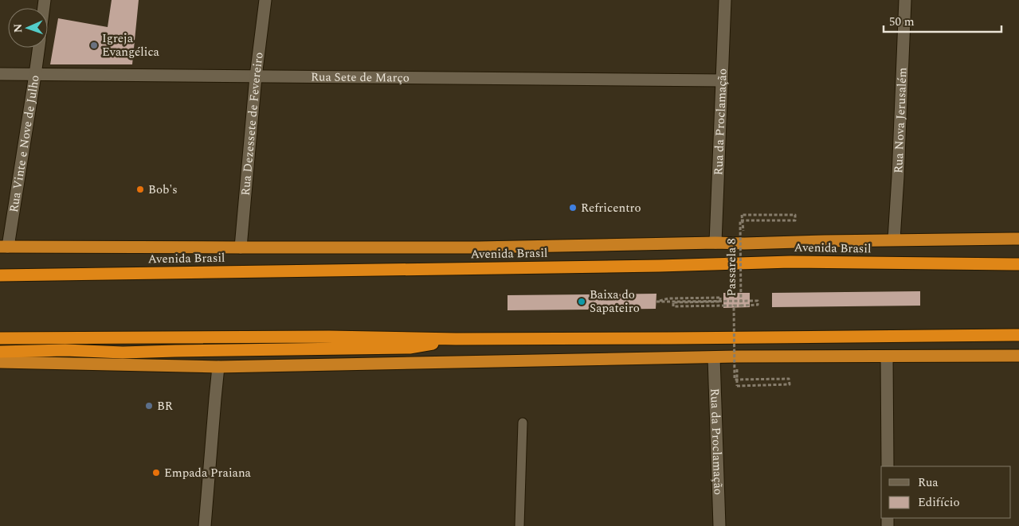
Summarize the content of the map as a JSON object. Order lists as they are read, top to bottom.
{
  "streets": {
    "highway": ["Avenida Brasil"],
    "street": [
      "Rua Sete de Março",
      "Rua Nova Jerusalém",
      "Rua da Proclamação",
      "Rua Dezessete de Fevereiro",
      "Rua Vinte e Nove de Julho"
    ],
    "path": ["Passarela 8"]
  },
  "crossings": [
    ["Rua Sete de Março", "Rua da Proclamação"],
    ["Rua Sete de Março", "Rua Dezessete de Fevereiro"],
    ["Rua Sete de Março", "Rua Vinte e Nove de Julho"],
    ["Rua Nova Jerusalém", "Avenida Brasil"],
    ["Rua da Proclamação", "Avenida Brasil"],
    ["Rua Dezessete de Fevereiro", "Avenida Brasil"],
    ["Rua Vinte e Nove de Julho", "Avenida Brasil"]
  ],
  "places": [
    "Igreja Evangélica",
    "Bob's",
    "Refricentro",
    "Baixa do Sapateiro",
    "BR",
    "Empada Praiana"
  ],
  "legend": ["Rua", "Edifício"],
  "scale_bar": "50 m",
  "north": "left"
}
